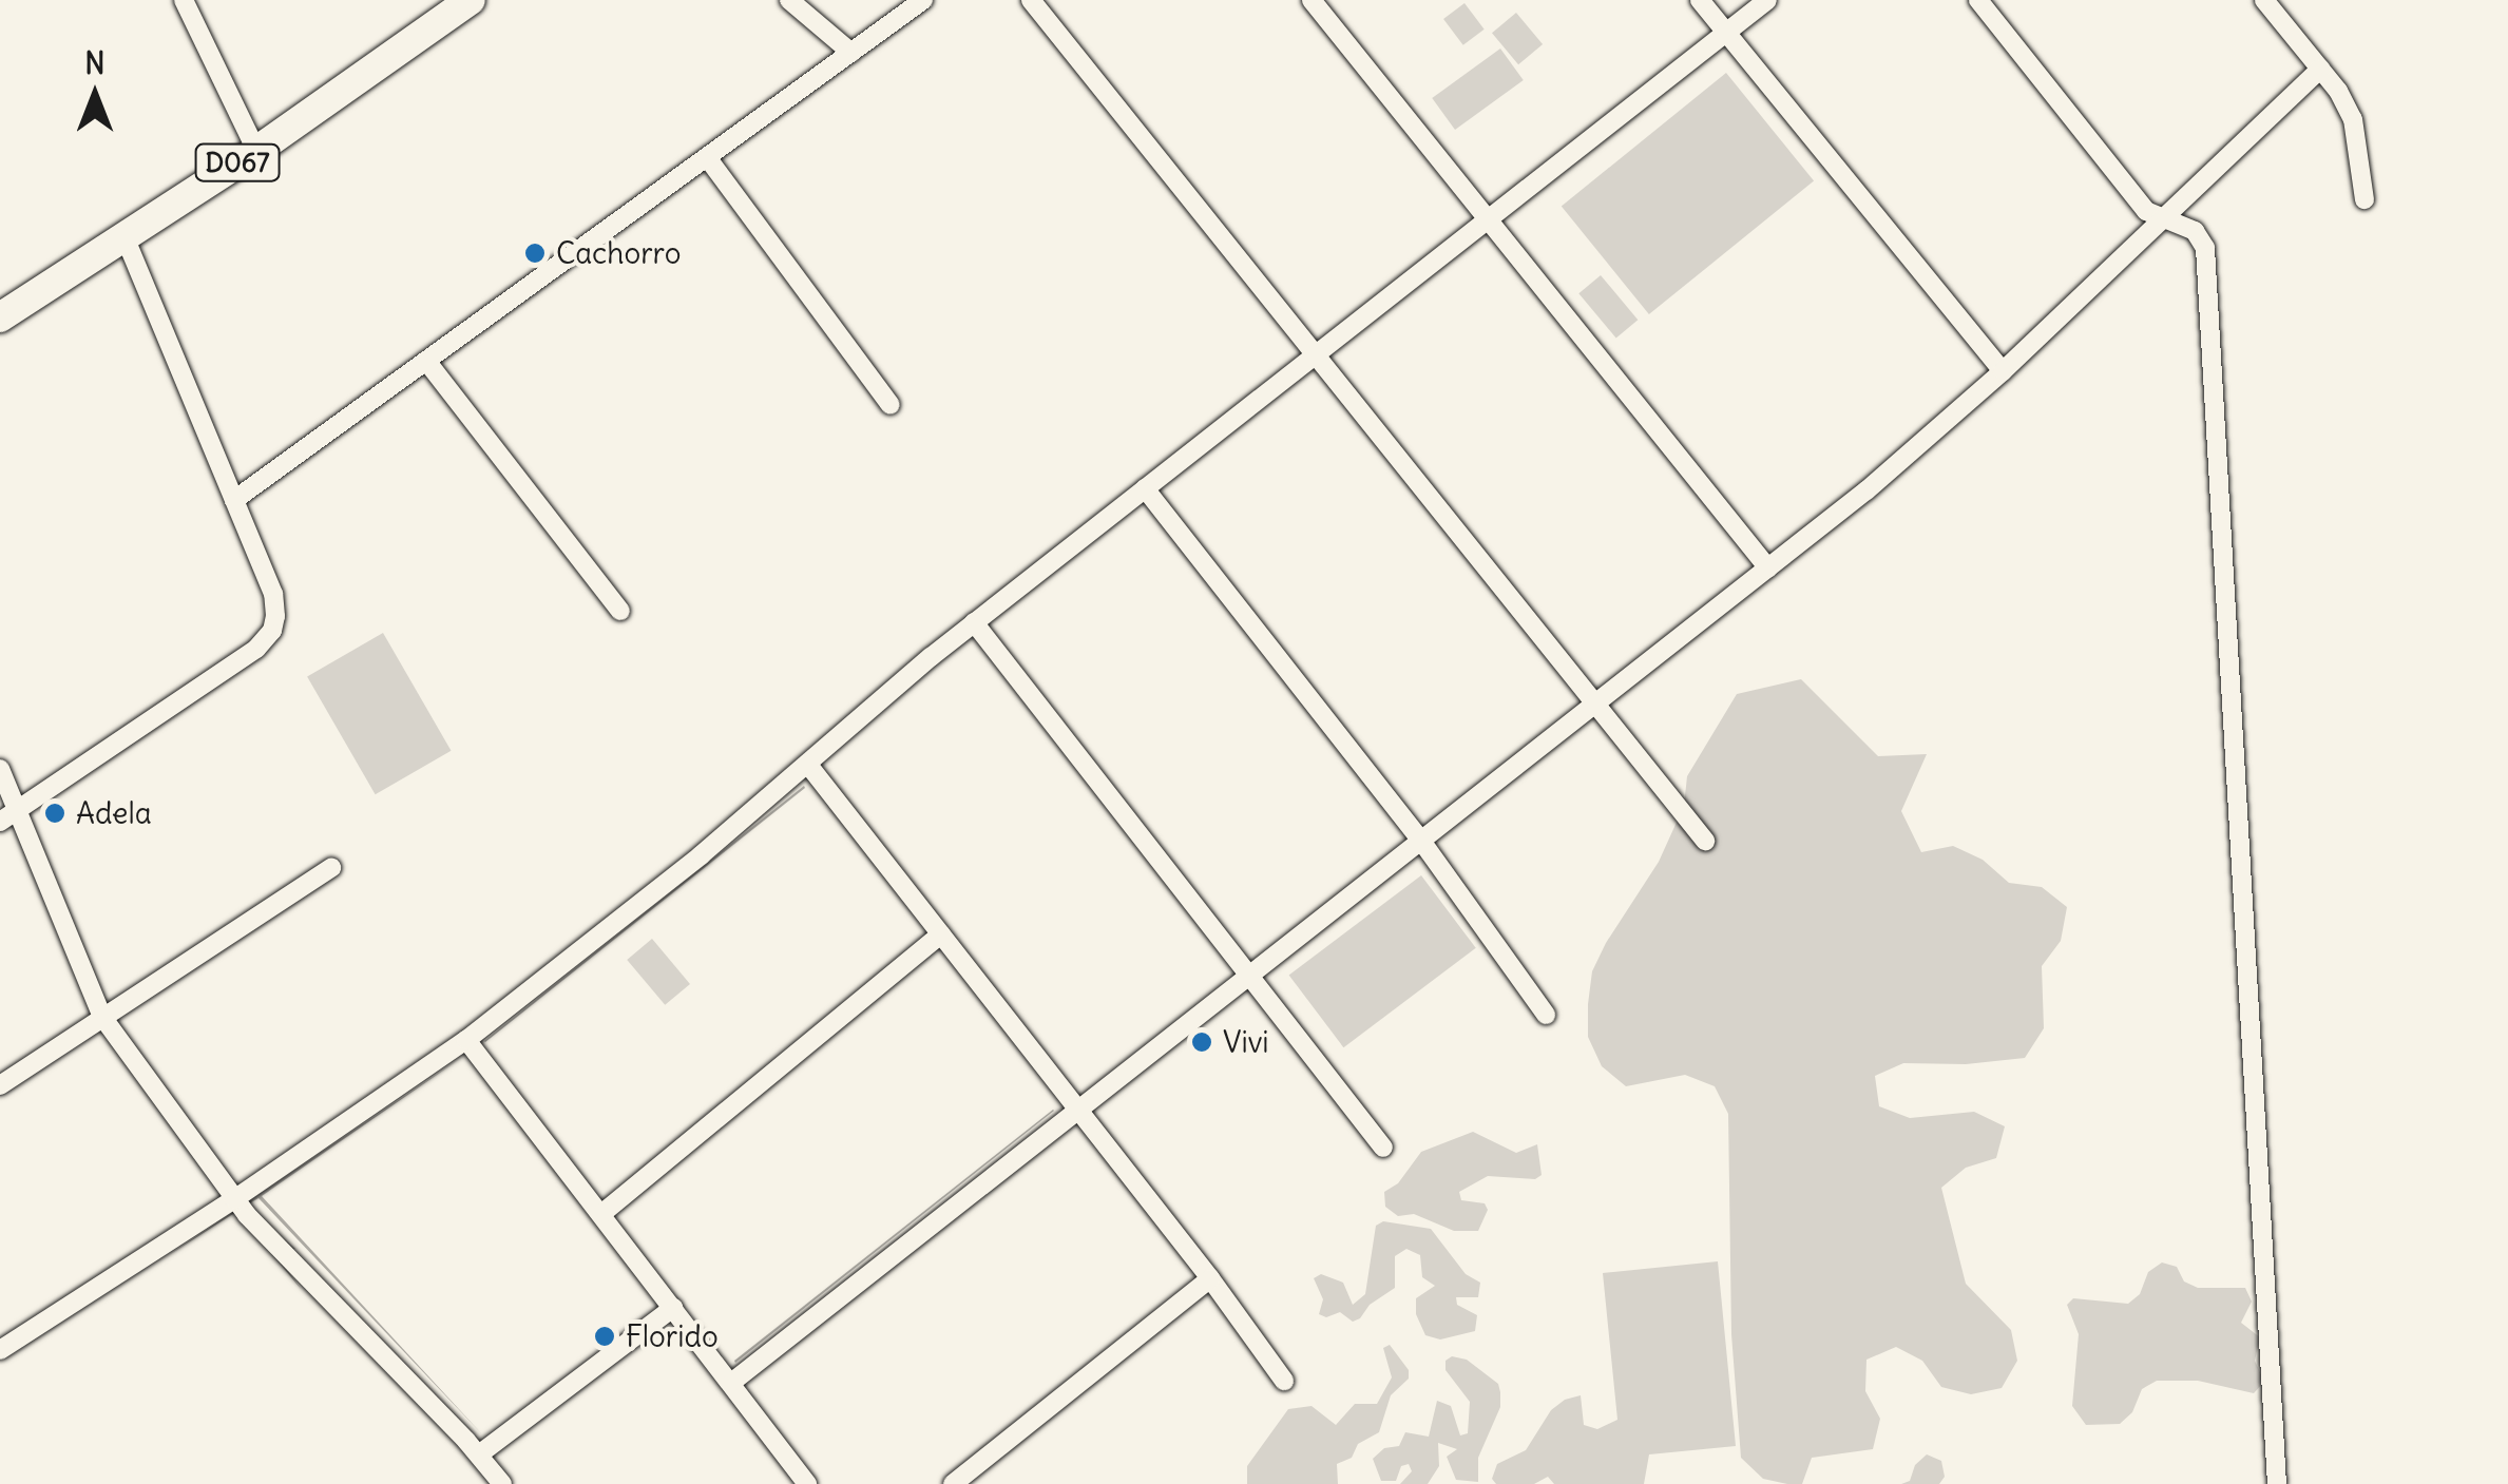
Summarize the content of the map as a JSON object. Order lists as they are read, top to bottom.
{
  "streets": {
    "main road": ["D067"]
  },
  "places": [
    "Cachorro",
    "Adela",
    "Vivi",
    "Florido"
  ],
  "north": "top"
}
